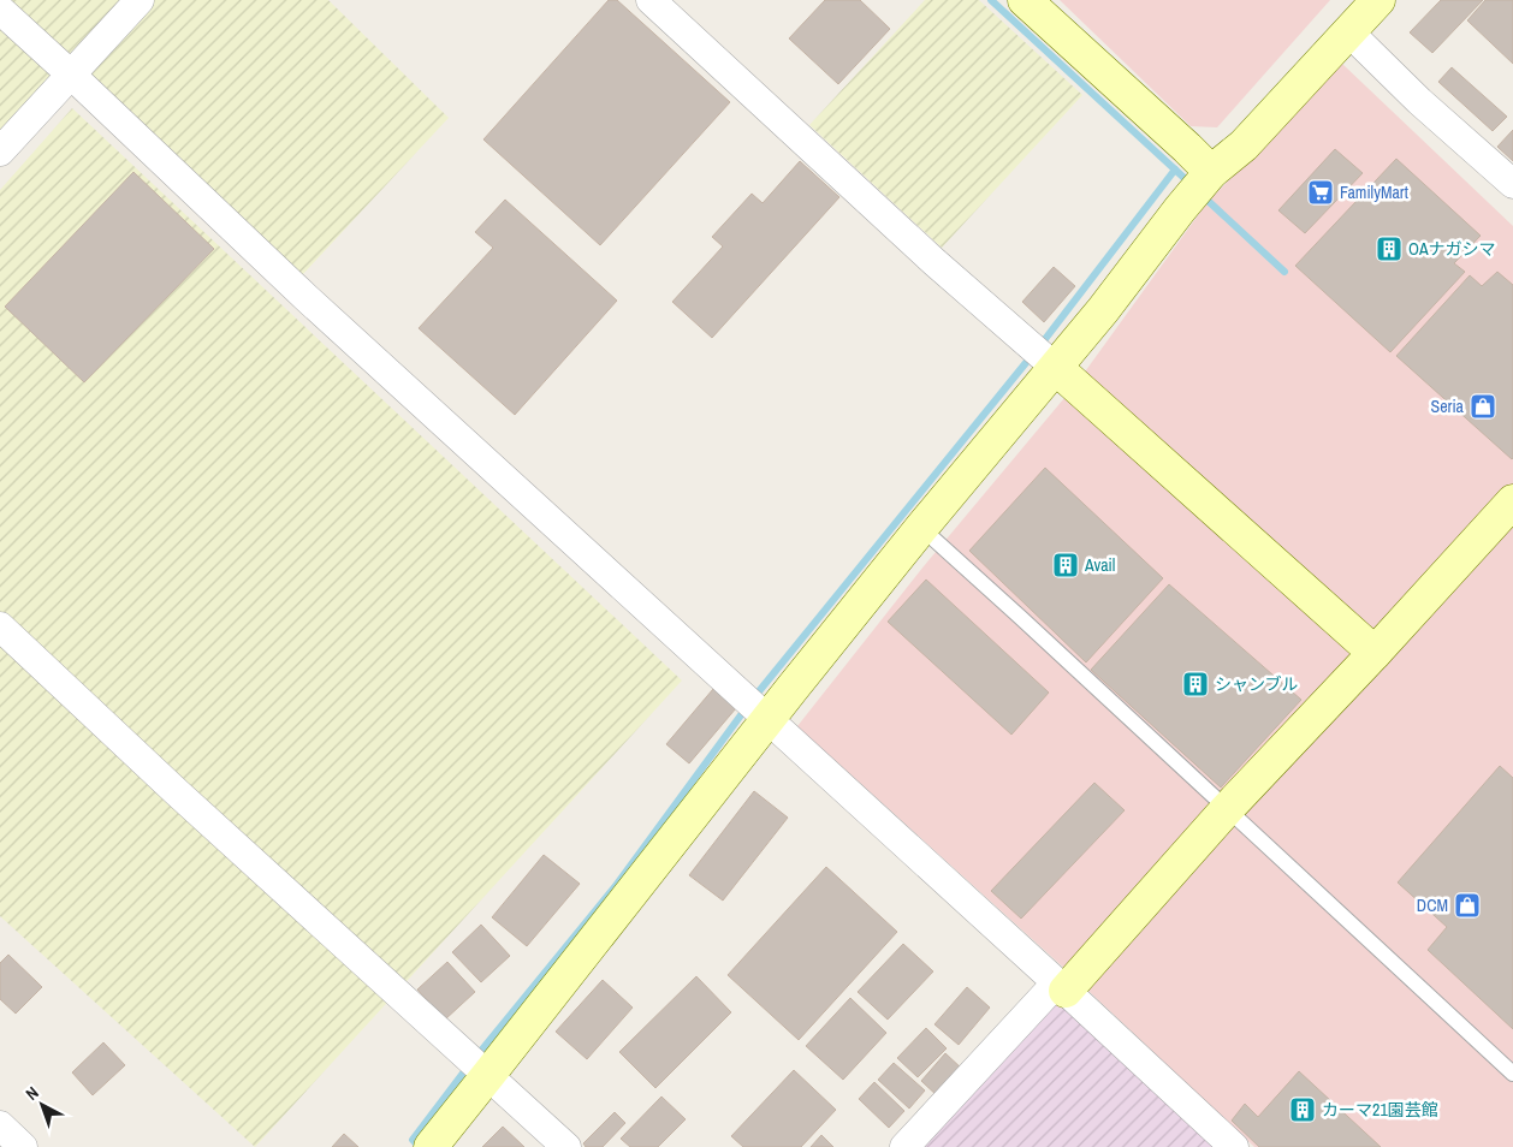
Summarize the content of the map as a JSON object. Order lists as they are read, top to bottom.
{
  "places": {
    "supermarket": ["FamilyMart"],
    "building": [
      "OAナガシマ",
      "Avail",
      "シャンブル",
      "カーマ21園芸館"
    ],
    "shop": ["Seria", "DCM"]
  },
  "north": "top left"
}
